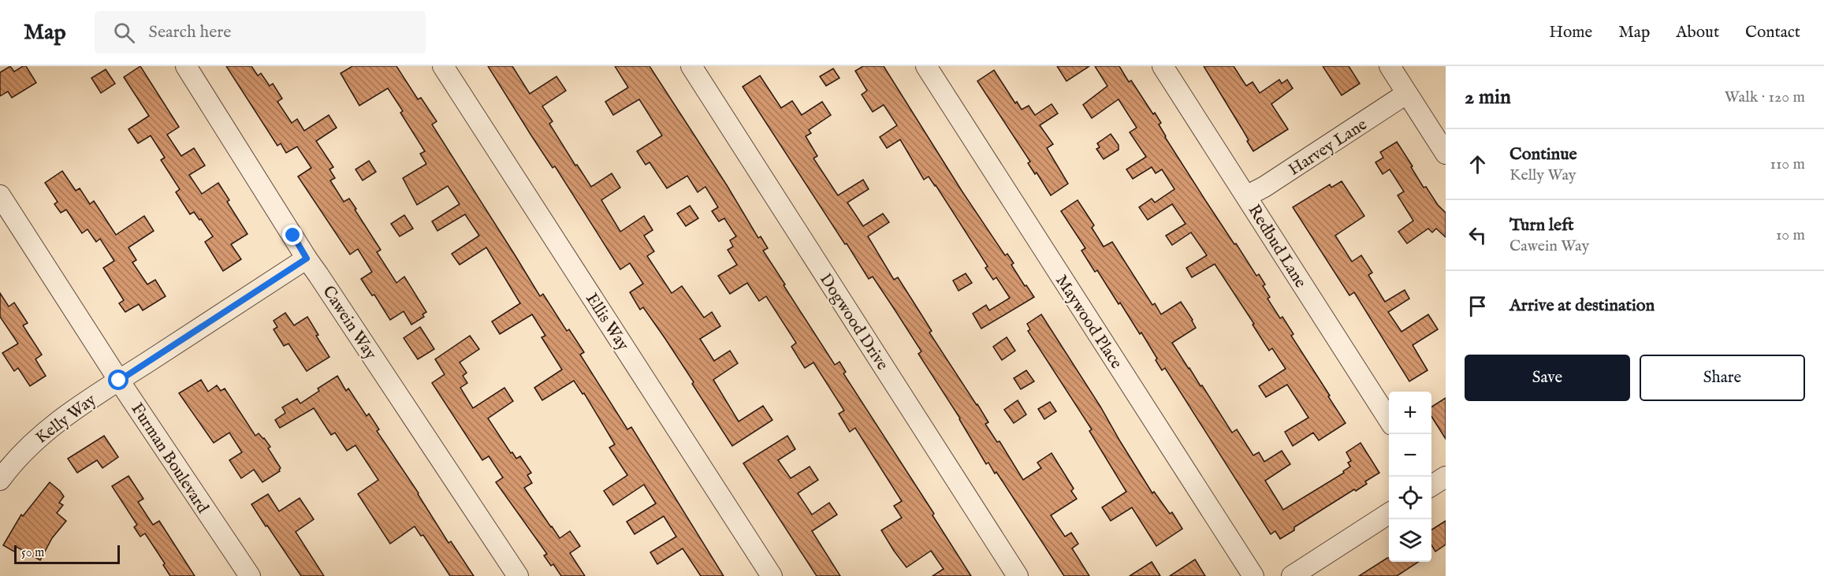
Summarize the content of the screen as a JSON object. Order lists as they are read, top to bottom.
{
  "streets": {
    "street": [
      "Harvey Lane",
      "Redbud Lane",
      "Ellis Way",
      "Dogwood Drive",
      "Maywood Place",
      "Cawein Way",
      "Kelly Way",
      "Furman Boulevard"
    ]
  },
  "crossings": [
    ["Harvey Lane", "Redbud Lane"],
    ["Cawein Way", "Kelly Way"],
    ["Kelly Way", "Furman Boulevard"]
  ],
  "scale_bar": "50 m",
  "page": {
    "header": "Map",
    "search": "Search here",
    "nav": [
      "Home",
      "Map",
      "About",
      "Contact"
    ],
    "heading": ["2 min", "Walk · 120 m"],
    "list": [
      ["Continue", "Kelly Way", "110 m"],
      ["Turn left", "Cawein Way", "10 m"],
      "Arrive at destination"
    ],
    "buttons": ["Save", "Share"],
    "map_buttons": ["+", "−"],
    "scale": "50 m"
  }
}
